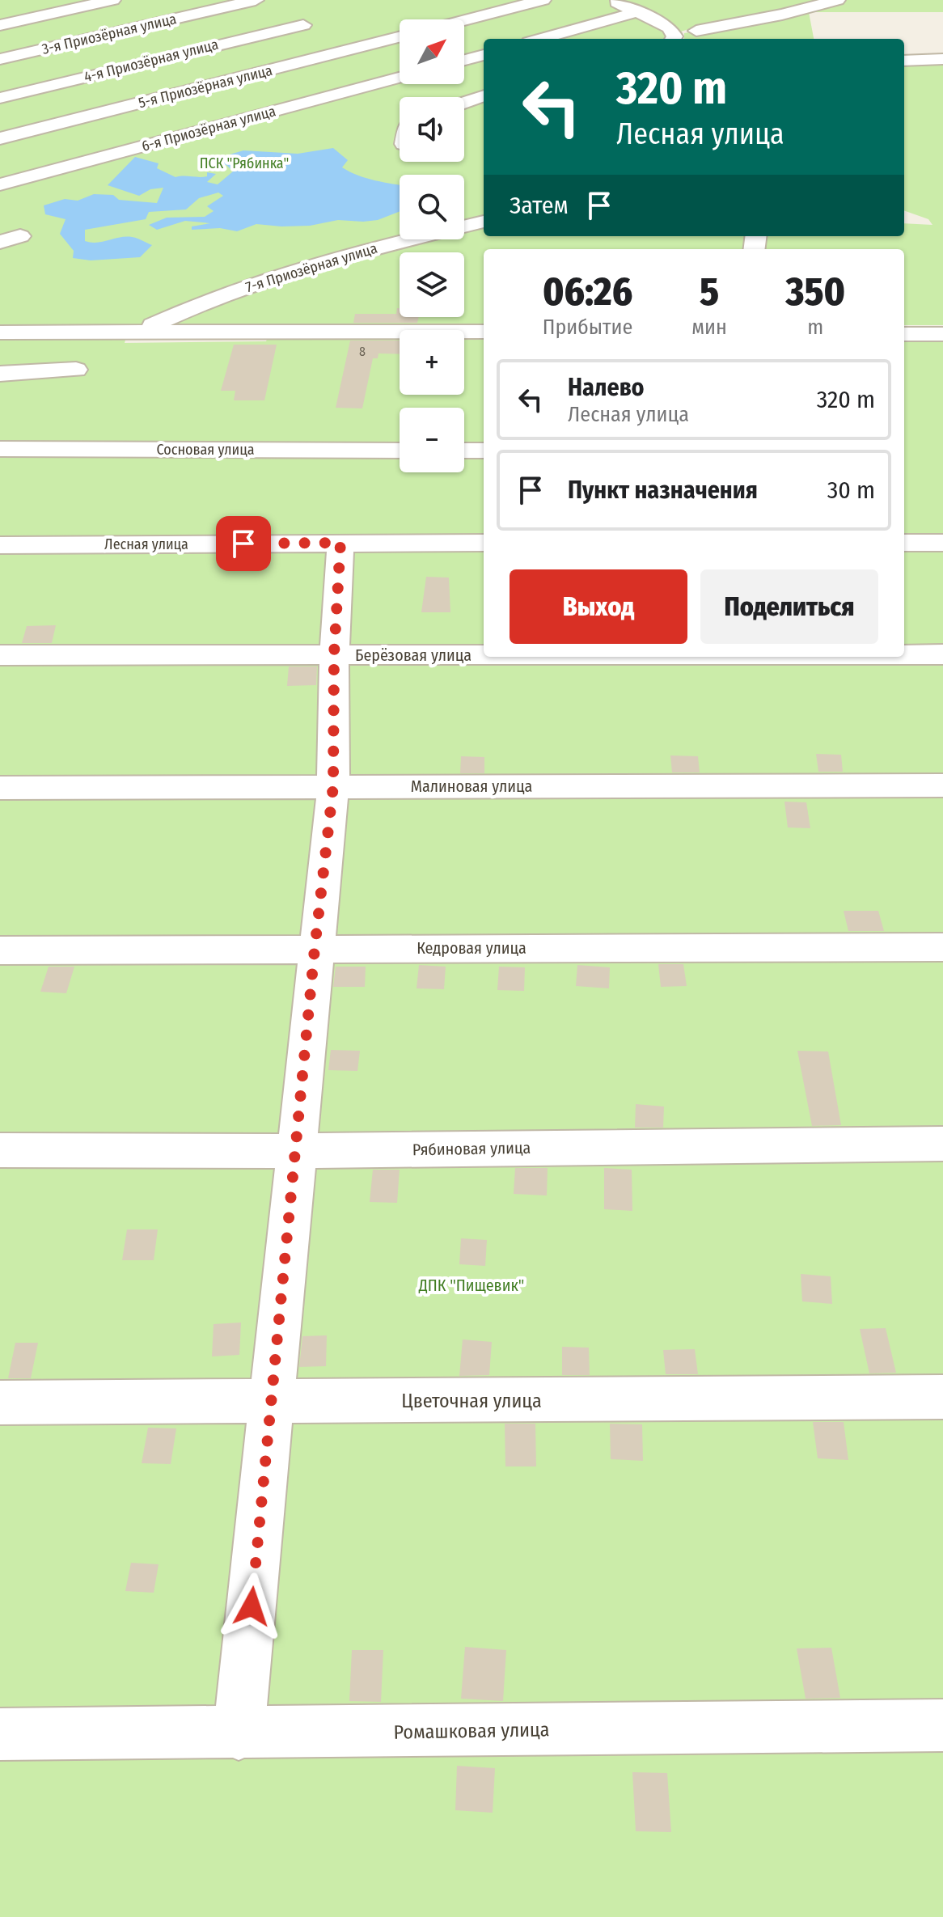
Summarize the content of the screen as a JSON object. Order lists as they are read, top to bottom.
{
  "streets": {
    "street": [
      "3-я Приозёрная улица",
      "4-я Приозёрная улица",
      "5-я Приозёрная улица",
      "6-я Приозёрная улица",
      "7-я Приозёрная улица",
      "Сосновая улица",
      "Лесная улица",
      "Берёзовая улица",
      "Малиновая улица",
      "Кедровая улица",
      "Рябиновая улица",
      "Цветочная улица",
      "Ромашковая улица"
    ]
  },
  "parks": ["ПСК \"Рябинка\"", "ДПК \"Пищевик\""],
  "house_numbers": ["8"],
  "north": "top right",
  "page": {
    "map_buttons": ["+", "−"],
    "turn": ["320 m", "Лесная улица"],
    "then": "Затем",
    "eta": [
      "06:26",
      "Прибытие",
      "5",
      "мин",
      "350",
      "m"
    ],
    "list": [
      {
        "name": "Налево",
        "note": "Лесная улица",
        "value": "320 m"
      },
      {
        "name": "Пункт назначения",
        "value": "30 m"
      }
    ],
    "buttons": ["Выход", "Поделиться"]
  }
}
